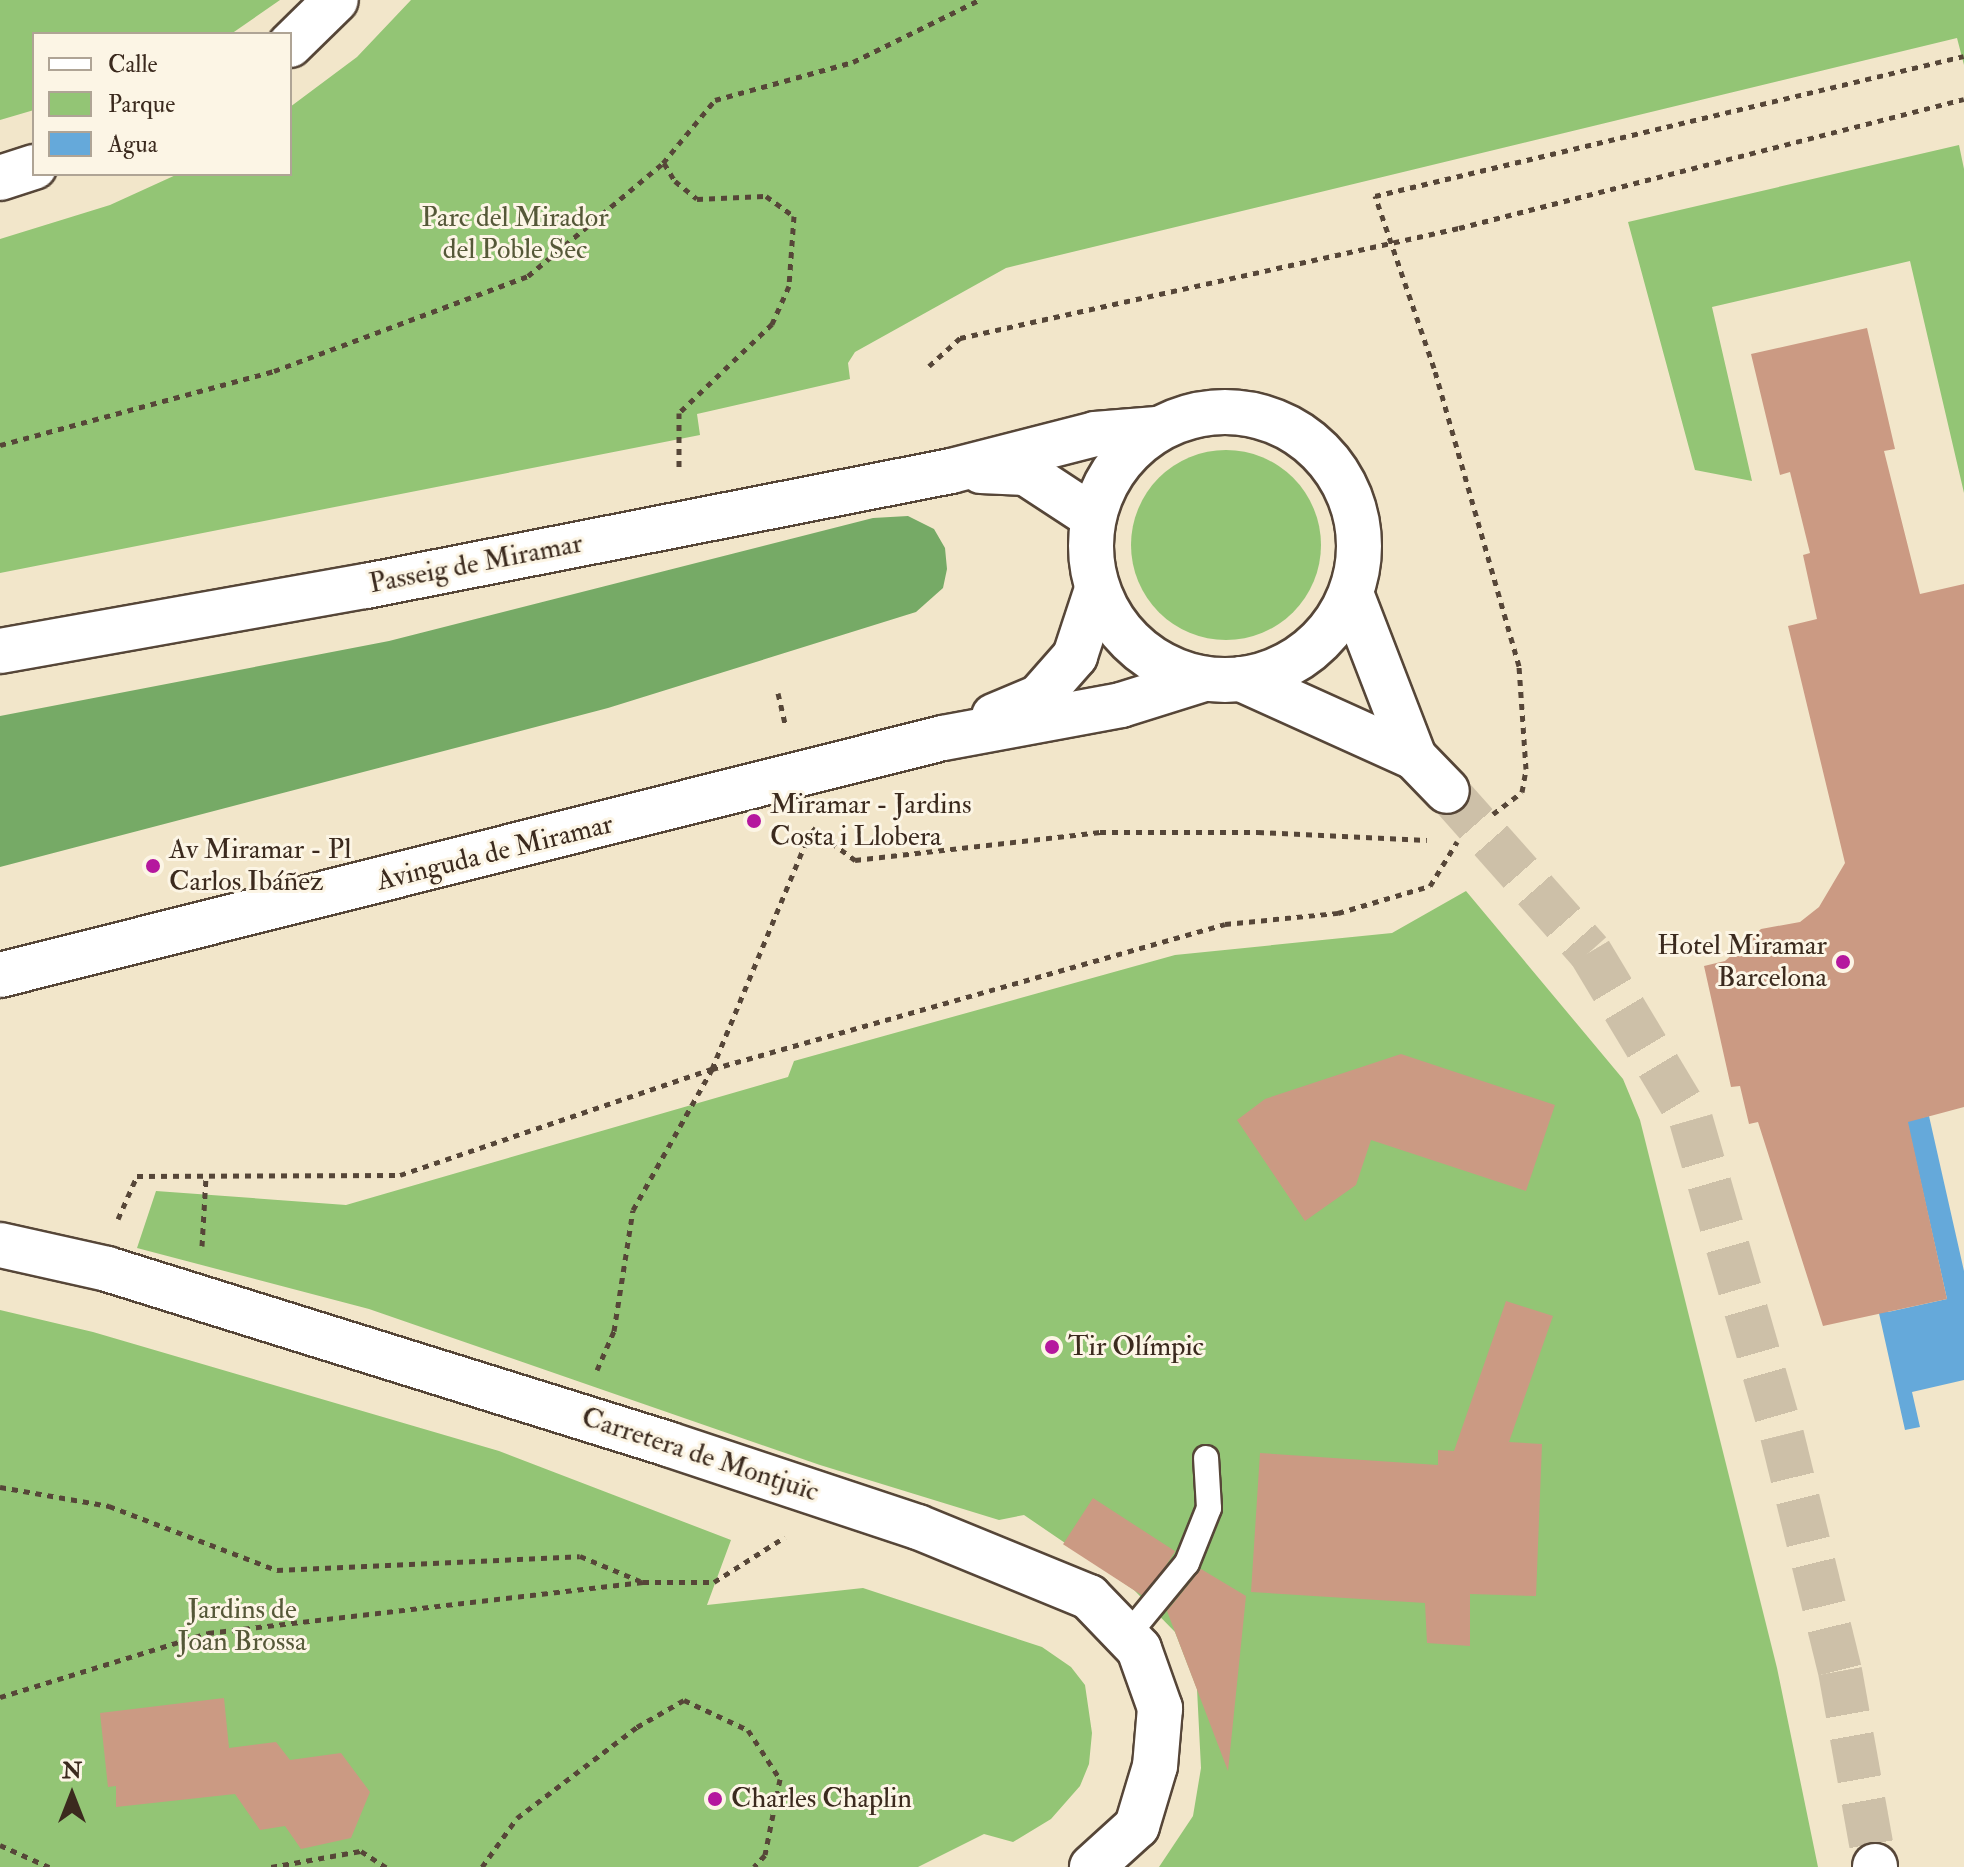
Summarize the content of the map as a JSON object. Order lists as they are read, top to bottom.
{
  "streets": {
    "street": ["Passeig de Miramar", "Avinguda de Miramar", "Carretera de Montjuïc"]
  },
  "crossings": [
    ["Passeig de Miramar", "Avinguda de Miramar"]
  ],
  "parks": ["Parc del Mirador del Poble Sec", "Jardins de Joan Brossa"],
  "places": [
    "Miramar - Jardins Costa i Llobera",
    "Av Miramar - Pl Carlos Ibáñez",
    "Hotel Miramar Barcelona",
    "Tir Olímpic",
    "Charles Chaplin"
  ],
  "legend": ["Calle", "Parque", "Agua"],
  "north": "top"
}
